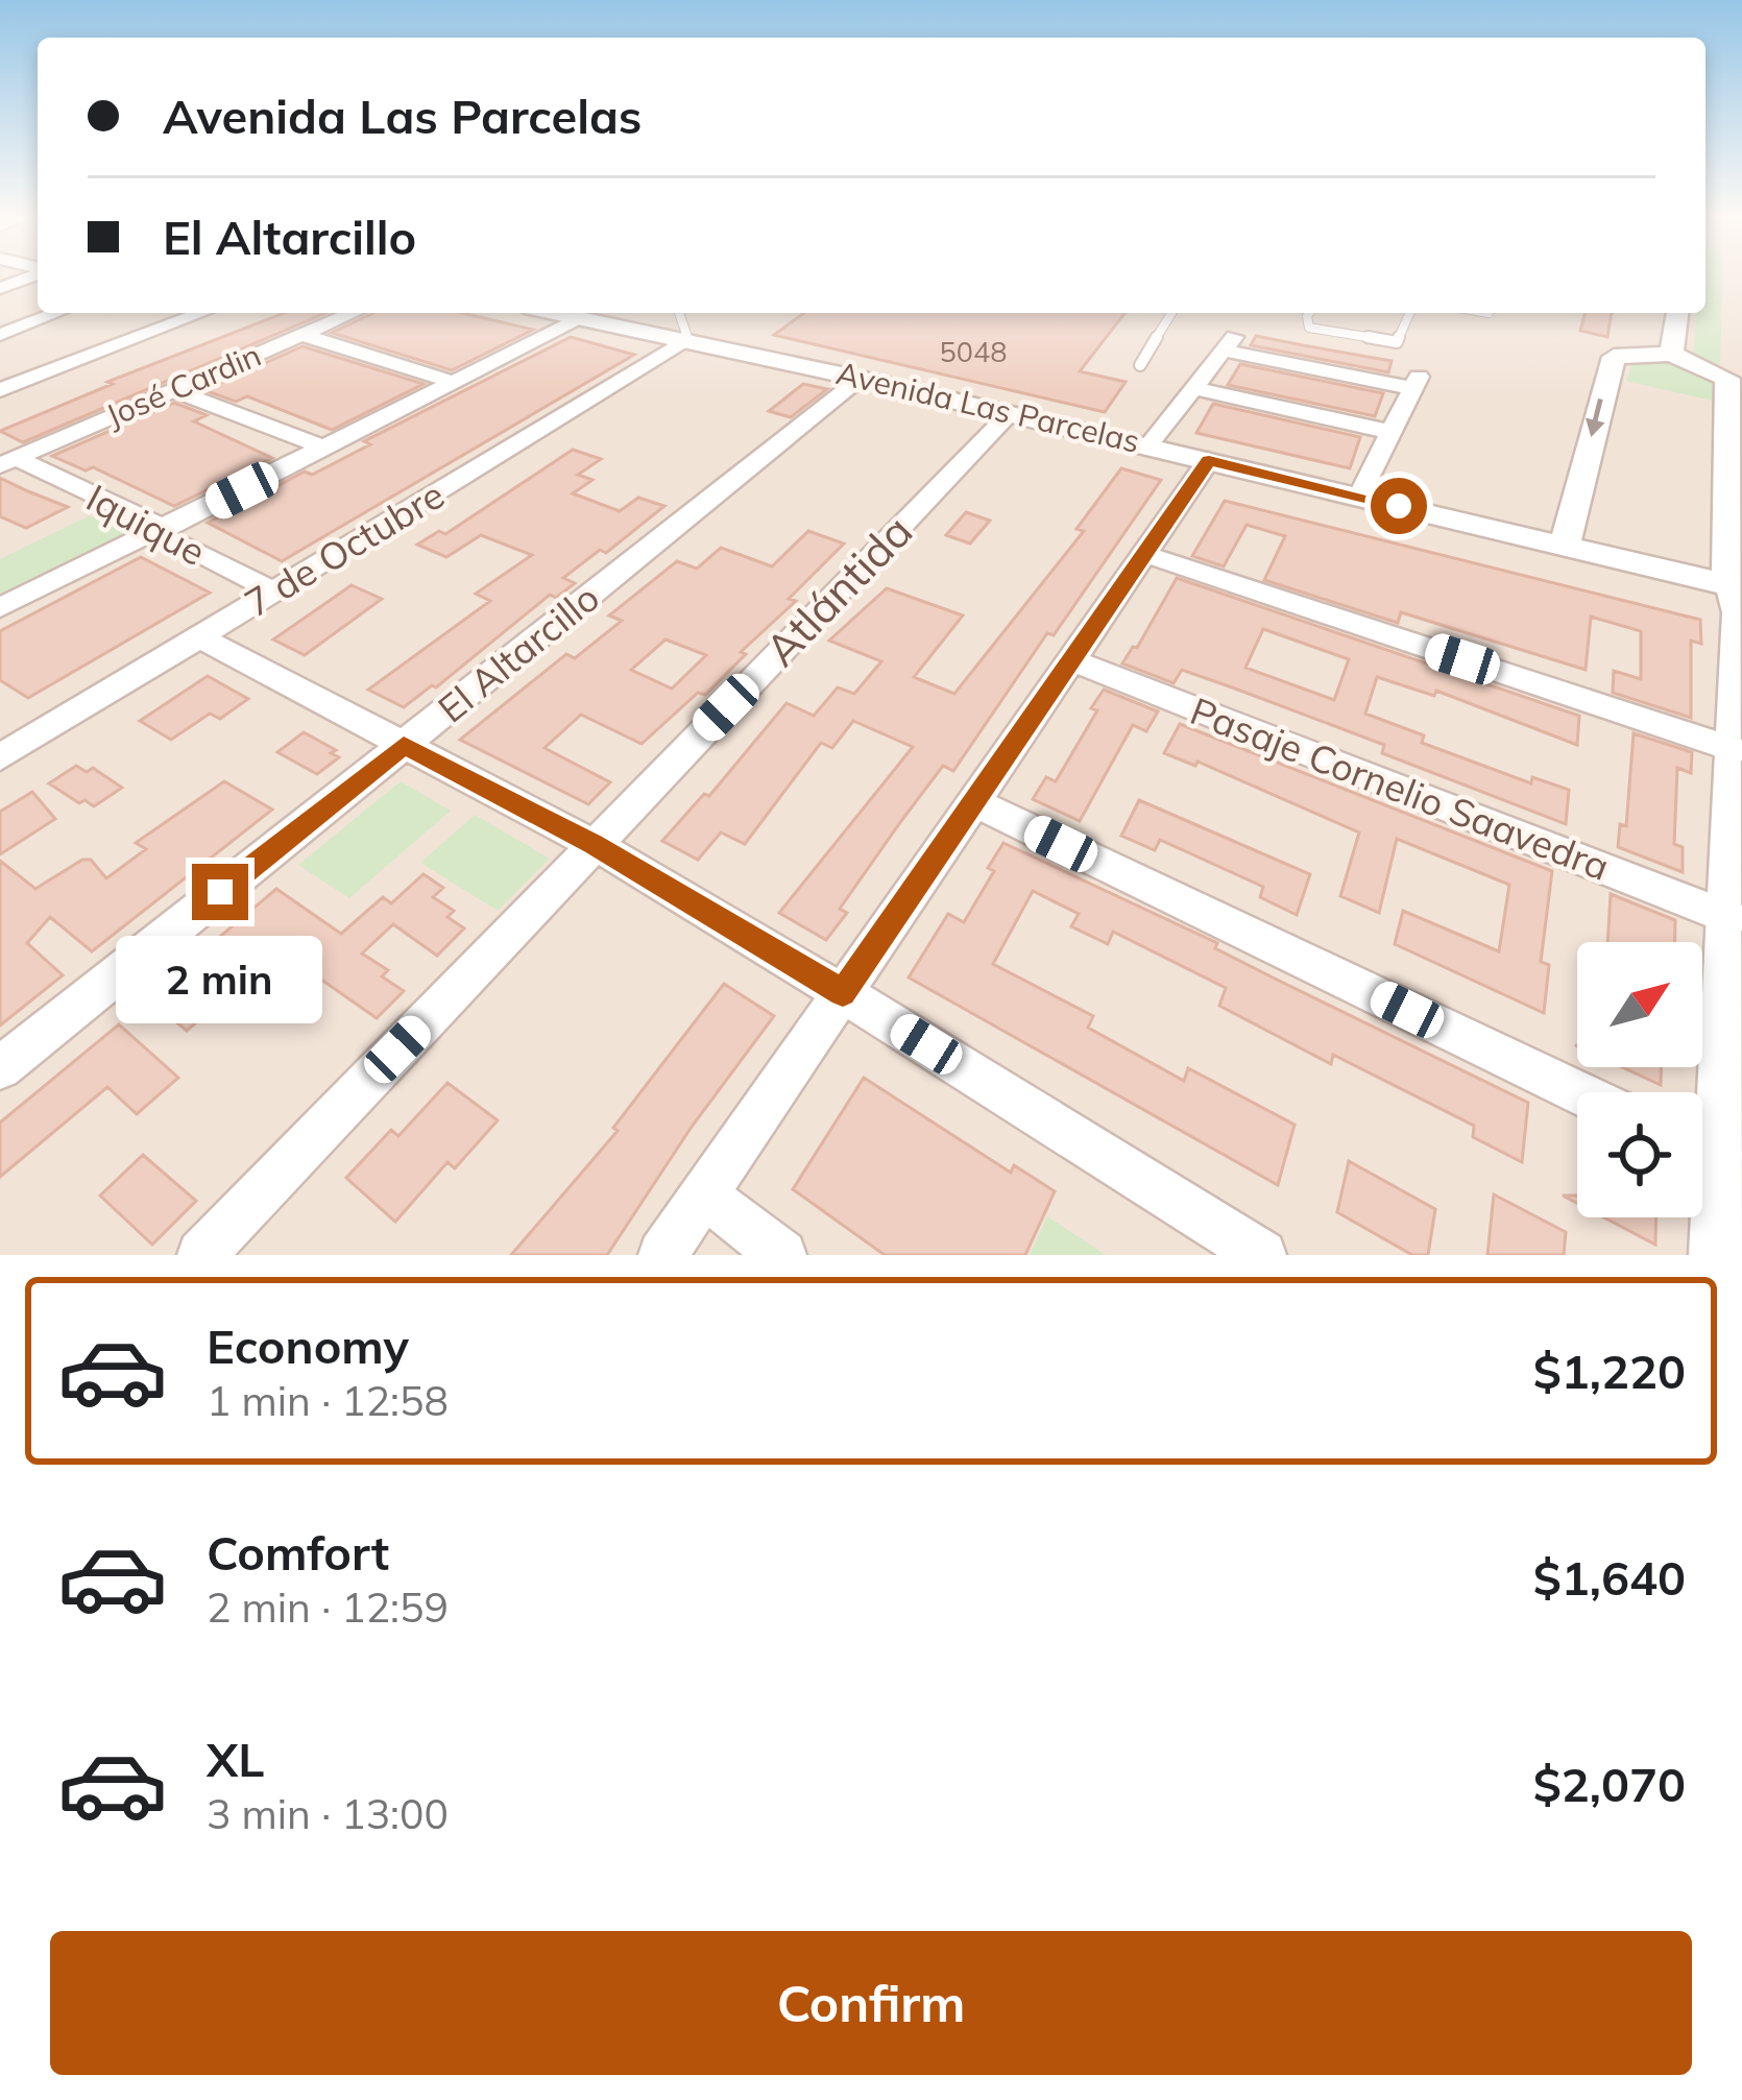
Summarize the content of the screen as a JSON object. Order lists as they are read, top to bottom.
{
  "streets": {
    "street": [
      "José Cardin",
      "Avenida Las Parcelas",
      "Iquique",
      "7 de Octubre",
      "Atlántida",
      "El Altarcillo",
      "Pasaje Cornelio Saavedra"
    ]
  },
  "crossings": [
    ["José Cardin", "Iquique"],
    ["Avenida Las Parcelas", "7 de Octubre"],
    ["Avenida Las Parcelas", "Atlántida"],
    ["Avenida Las Parcelas", "El Altarcillo"],
    ["Iquique", "7 de Octubre"]
  ],
  "house_numbers": ["5048"],
  "north": "top right",
  "page": {
    "banner": ["Avenida Las Parcelas", "El Altarcillo"],
    "bubble": "2 min",
    "list": [
      {
        "name": "Economy",
        "note": "1 min · 12:58",
        "value": "$1,220"
      },
      {
        "name": "Comfort",
        "note": "2 min · 12:59",
        "value": "$1,640"
      },
      {
        "name": "XL",
        "note": "3 min · 13:00",
        "value": "$2,070"
      }
    ],
    "buttons": "Confirm"
  }
}
